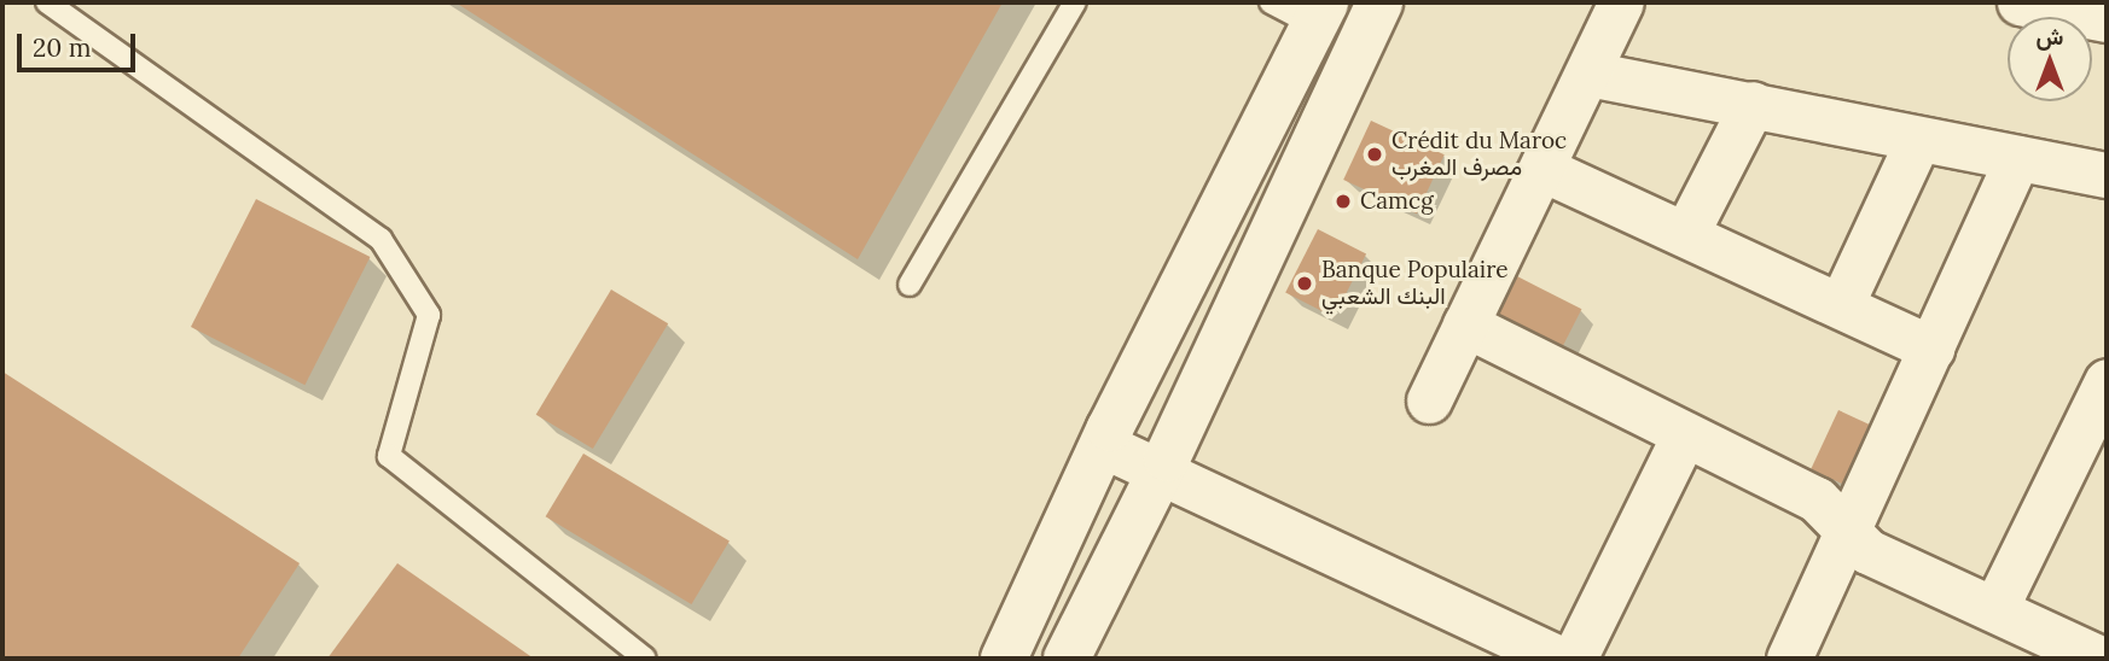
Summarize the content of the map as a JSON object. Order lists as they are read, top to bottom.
{
  "places": ["Crédit du Maroc مصرف المغرب", "Camcg", "Banque Populaire البنك الشعبي"],
  "scale_bar": "20 m",
  "north": "top"
}
